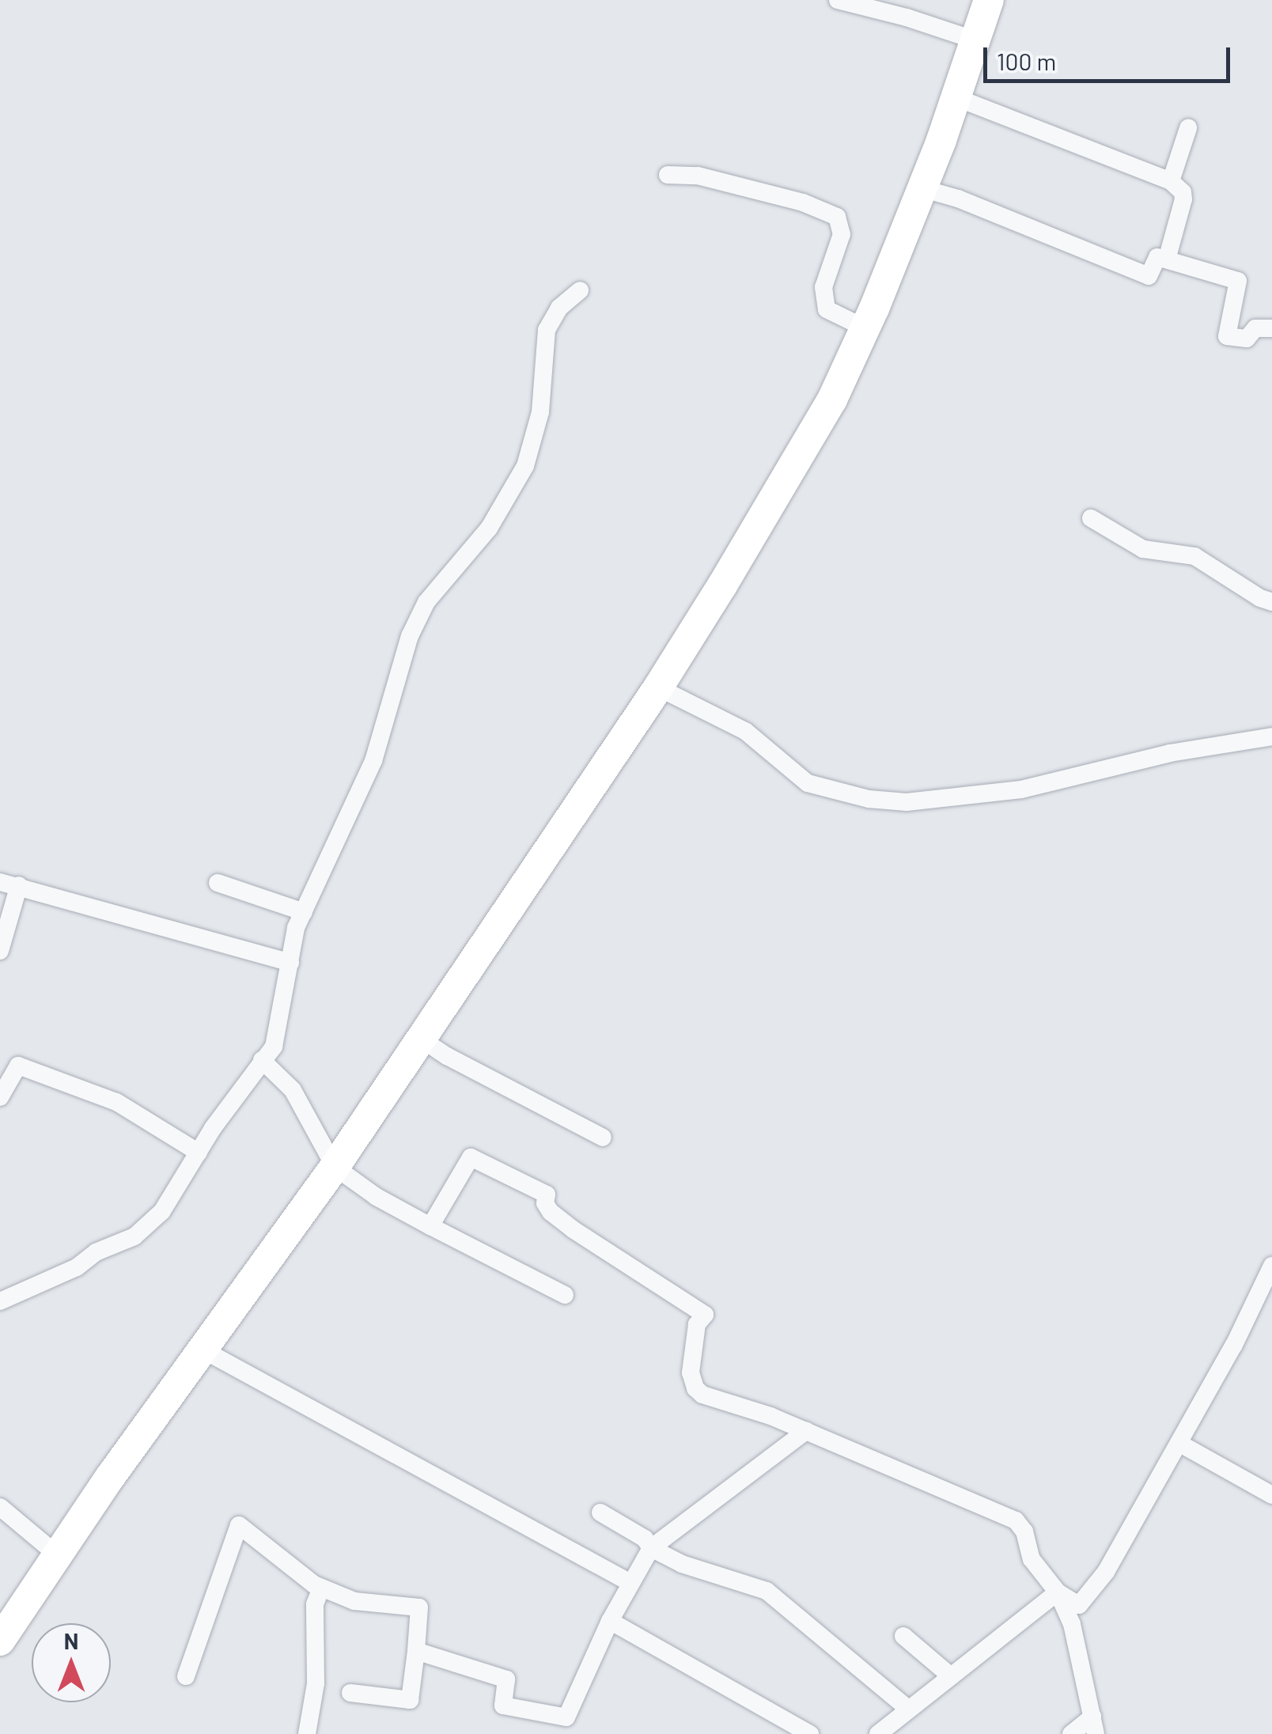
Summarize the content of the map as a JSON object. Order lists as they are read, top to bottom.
{
  "scale_bar": "100 m",
  "north": "top"
}
